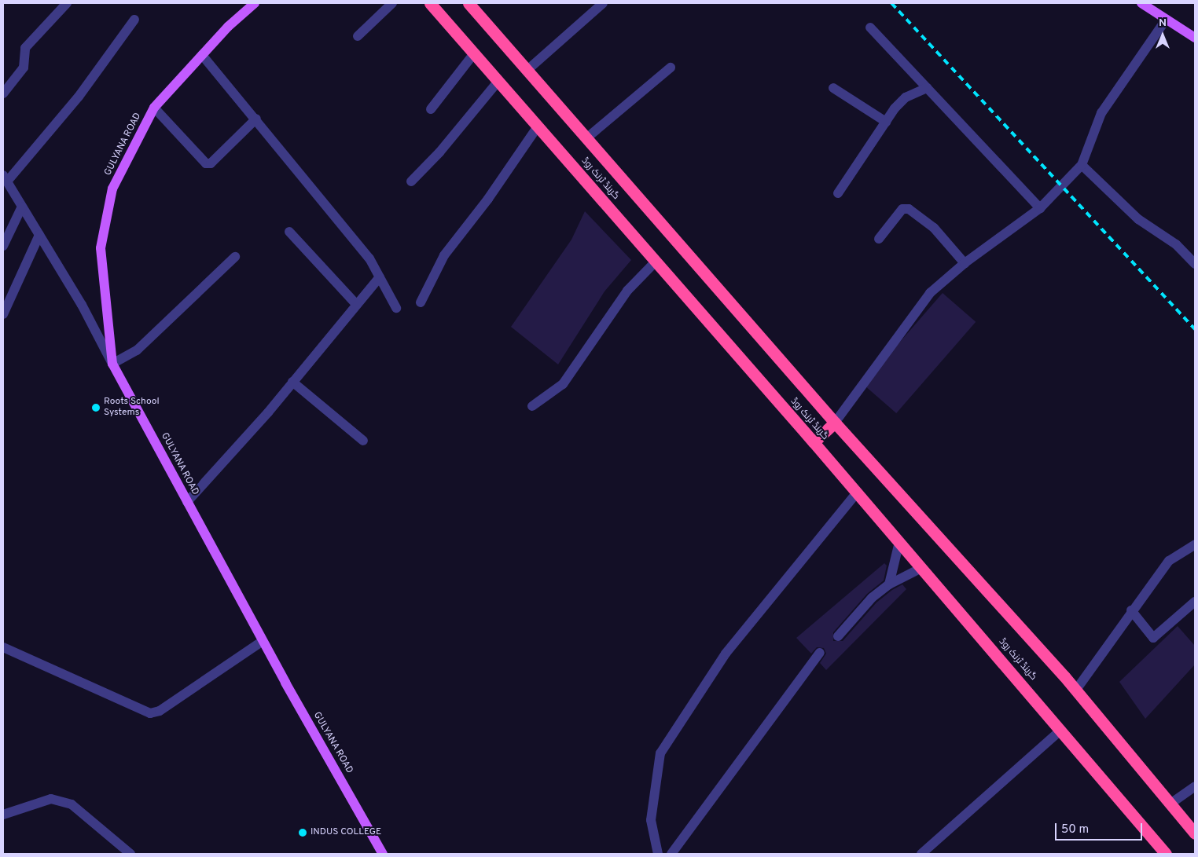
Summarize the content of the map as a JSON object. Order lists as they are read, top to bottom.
{
  "streets": {
    "highway": ["گرینڈ ٹرنک روڈ"],
    "main road": ["GULYANA ROAD"]
  },
  "places": ["Roots School Systems", "INDUS COLLEGE"],
  "scale_bar": "50 m",
  "north": "top"
}
